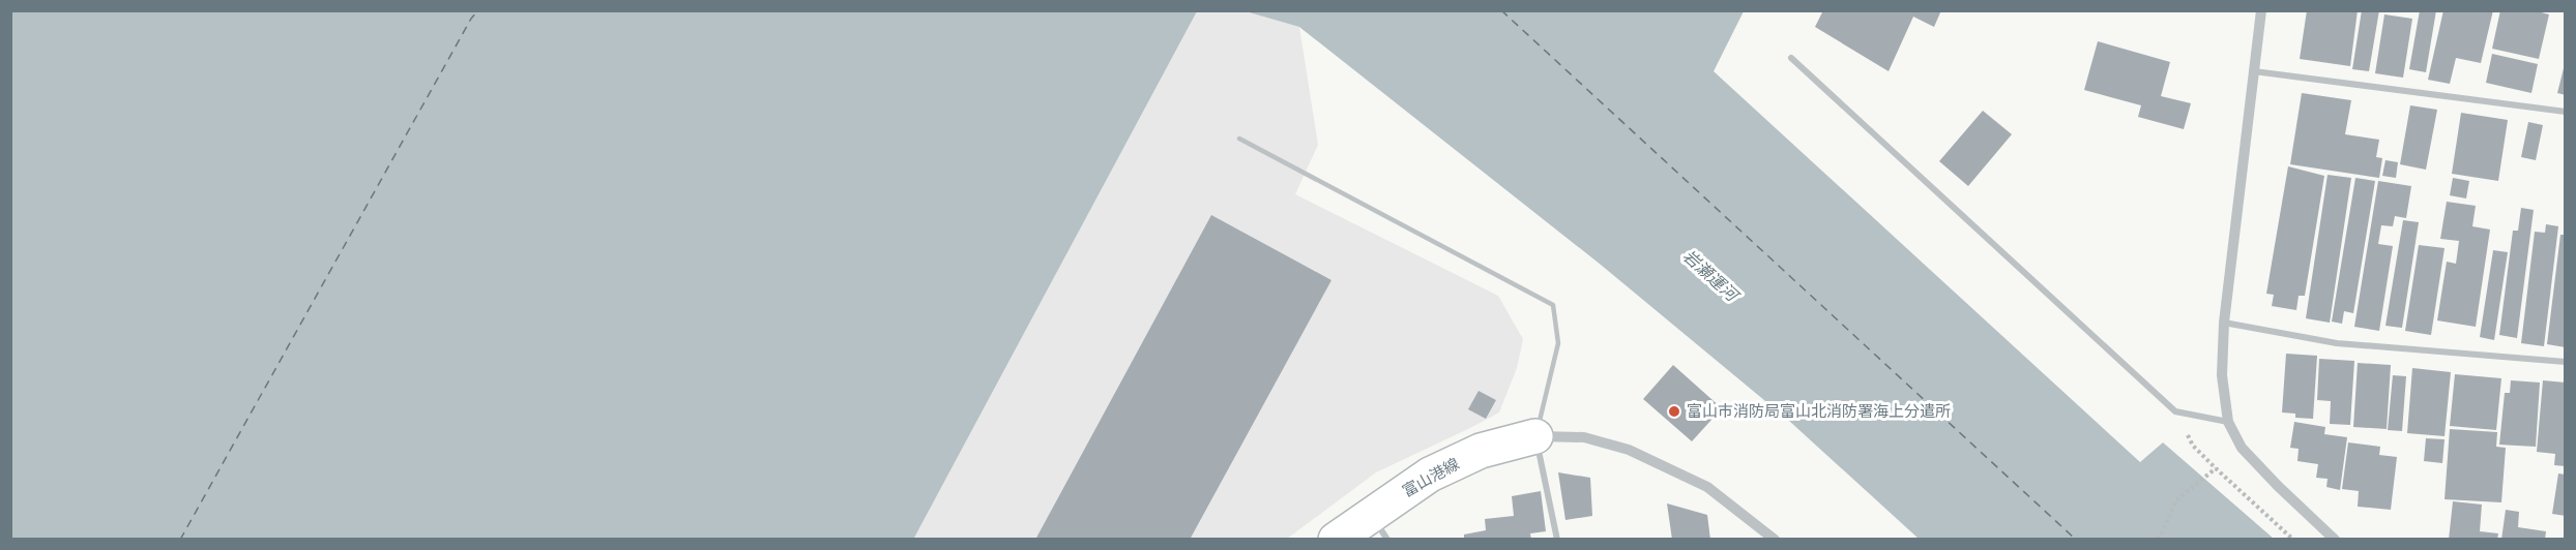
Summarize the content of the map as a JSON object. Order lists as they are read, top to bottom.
{
  "streets": {
    "main road": ["富山港線"]
  },
  "water": ["岩瀬運河"],
  "places": ["富山市消防局富山北消防署海上分遣所"]
}
